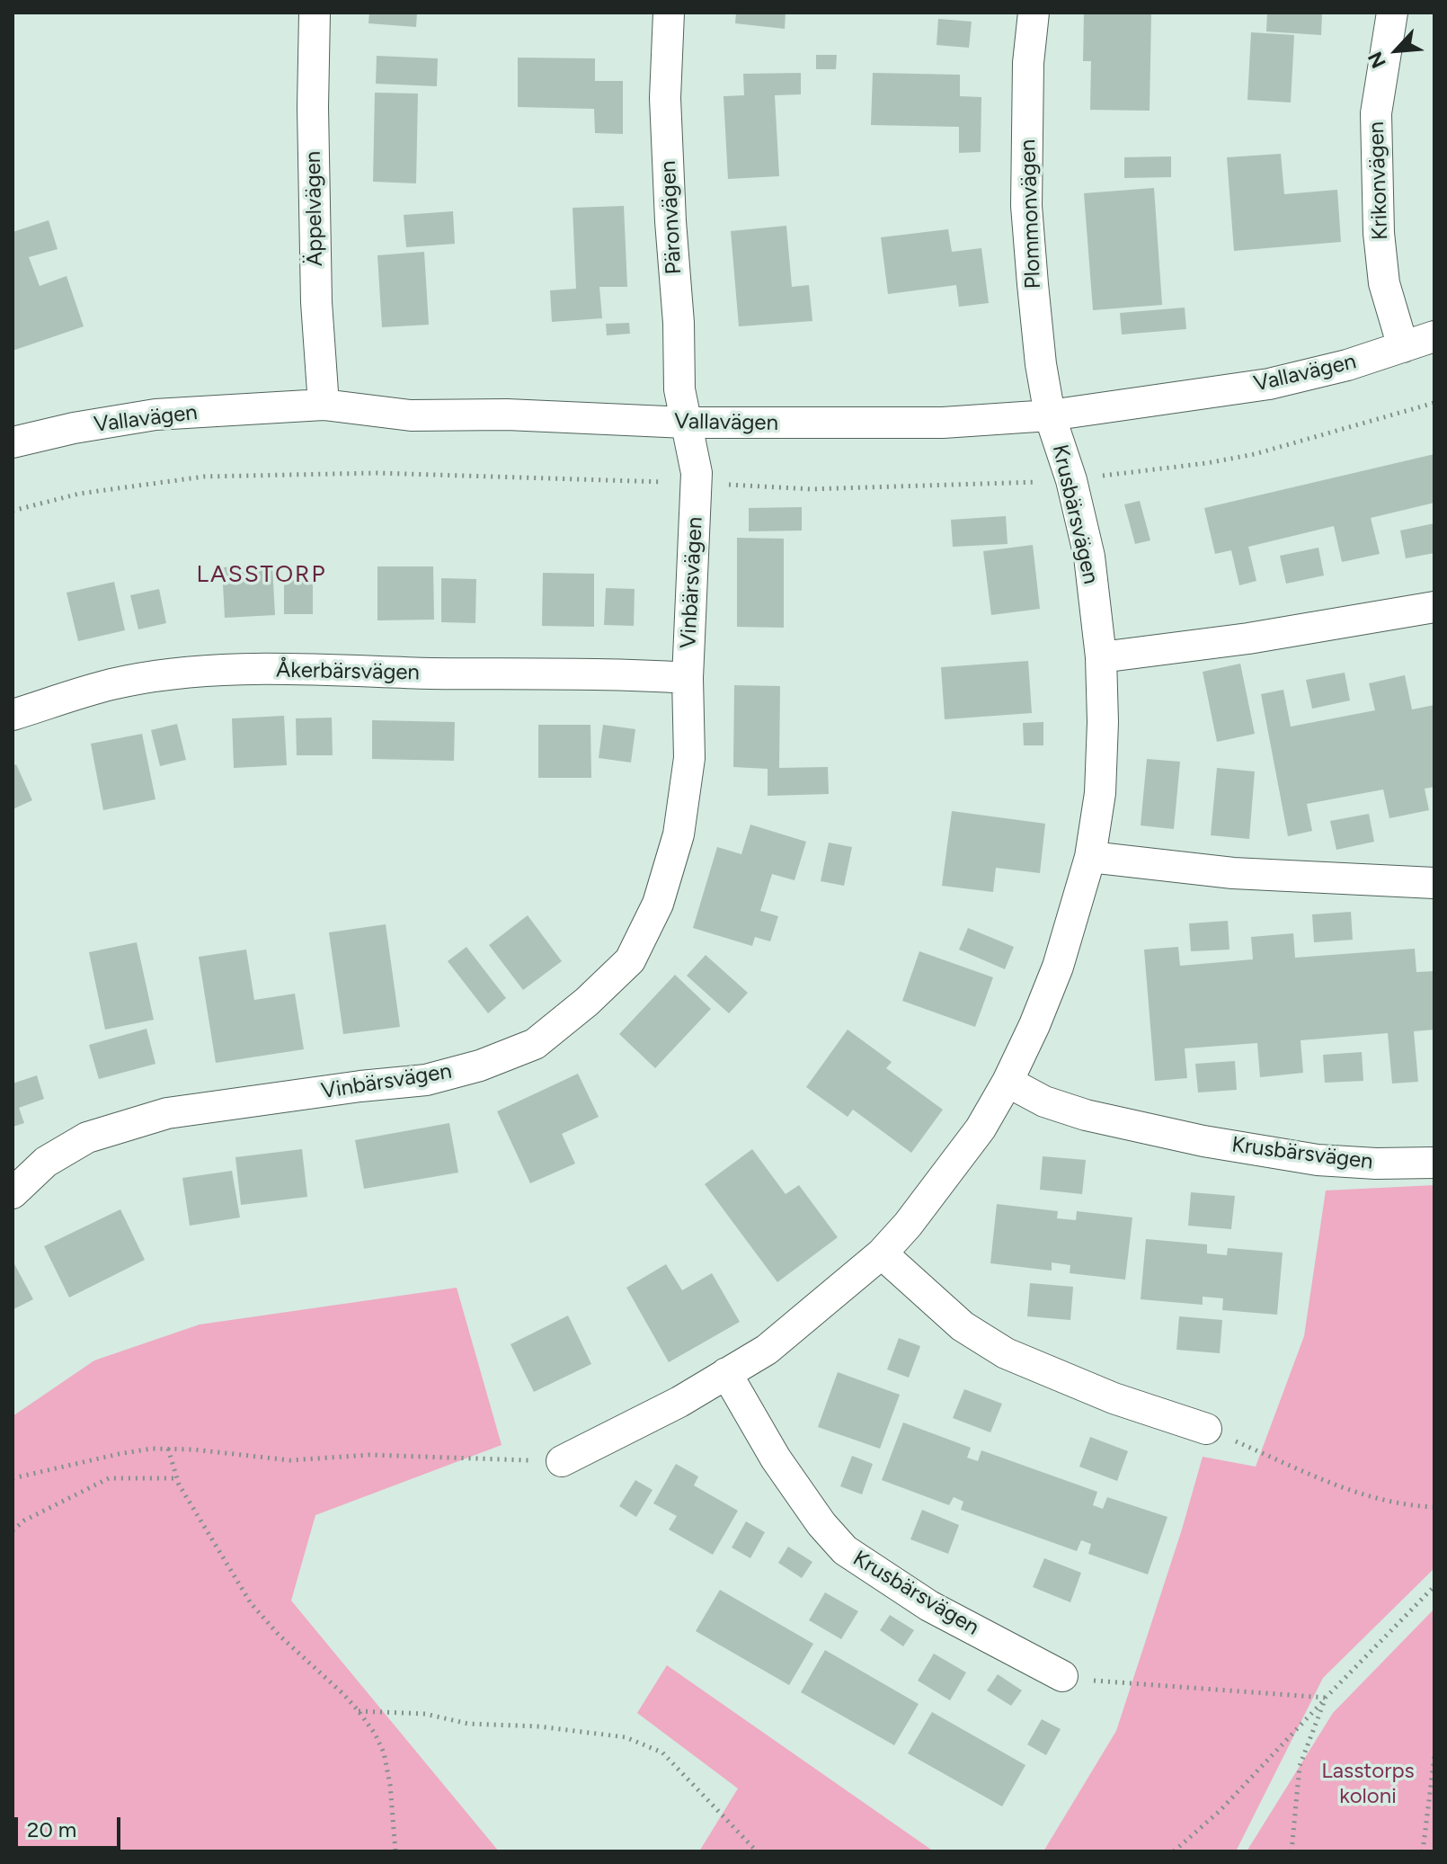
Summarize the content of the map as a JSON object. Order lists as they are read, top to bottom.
{
  "streets": {
    "street": [
      "Krikonvägen",
      "Äppelvägen",
      "Plommonvägen",
      "Päronvägen",
      "Vallavägen",
      "Krusbärsvägen",
      "Vinbärsvägen",
      "Åkerbärsvägen"
    ]
  },
  "crossings": [
    ["Krikonvägen", "Vallavägen"],
    ["Äppelvägen", "Vallavägen"],
    ["Plommonvägen", "Vallavägen"],
    ["Plommonvägen", "Krusbärsvägen"],
    ["Päronvägen", "Vallavägen"],
    ["Päronvägen", "Vinbärsvägen"],
    ["Vallavägen", "Krusbärsvägen"],
    ["Vallavägen", "Vinbärsvägen"],
    ["Vinbärsvägen", "Åkerbärsvägen"]
  ],
  "districts": ["LASSTORP"],
  "parks": ["Lasstorps koloni"],
  "scale_bar": "20 m",
  "north": "bottom left"
}
